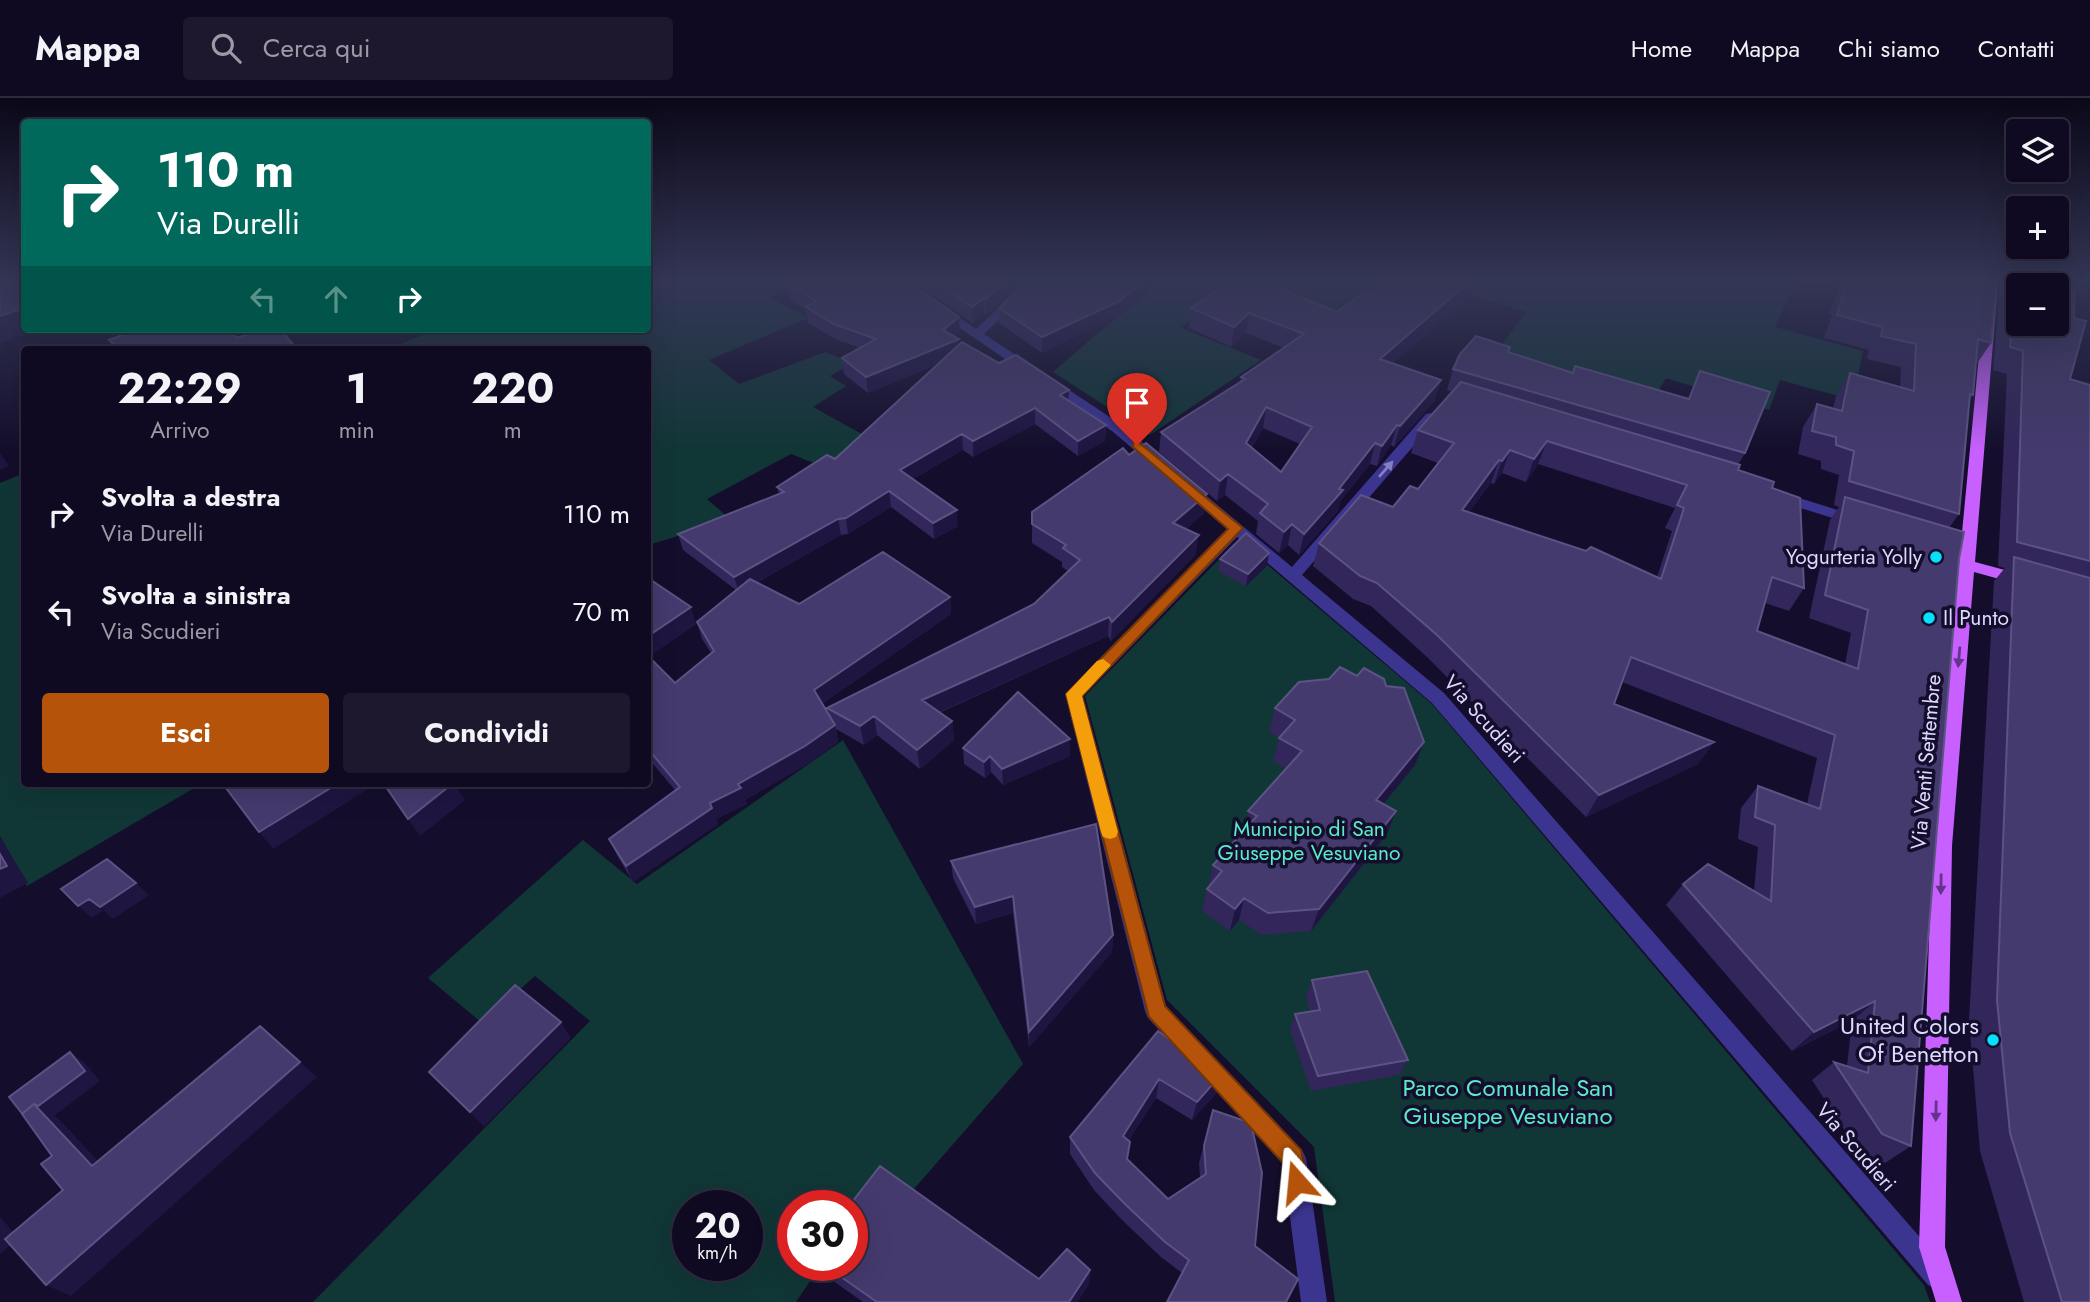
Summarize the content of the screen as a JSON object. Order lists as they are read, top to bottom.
{
  "streets": {
    "main road": ["Via Venti Settembre"],
    "street": ["Via Scudieri"]
  },
  "crossings": [
    ["Via Scudieri", "Via Venti Settembre"]
  ],
  "one_way": ["Via Venti Settembre"],
  "parks": ["Municipio di San Giuseppe Vesuviano", "Parco Comunale San Giuseppe Vesuviano"],
  "places": ["Yogurteria Yolly", "Il Punto", "United Colors Of Benetton"],
  "page": {
    "header": "Mappa",
    "search": "Cerca qui",
    "nav": [
      "Home",
      "Mappa",
      "Chi siamo",
      "Contatti"
    ],
    "map_buttons": ["+", "−"],
    "turn": ["110 m", "Via Durelli"],
    "eta": [
      "22:29",
      "Arrivo",
      "1",
      "min",
      "220",
      "m"
    ],
    "list": [
      {
        "name": "Svolta a destra",
        "note": "Via Durelli",
        "value": "110 m"
      },
      {
        "name": "Svolta a sinistra",
        "note": "Via Scudieri",
        "value": "70 m"
      }
    ],
    "buttons": ["Esci", "Condividi"],
    "speed": "20 km/h",
    "limit": "30"
  }
}
